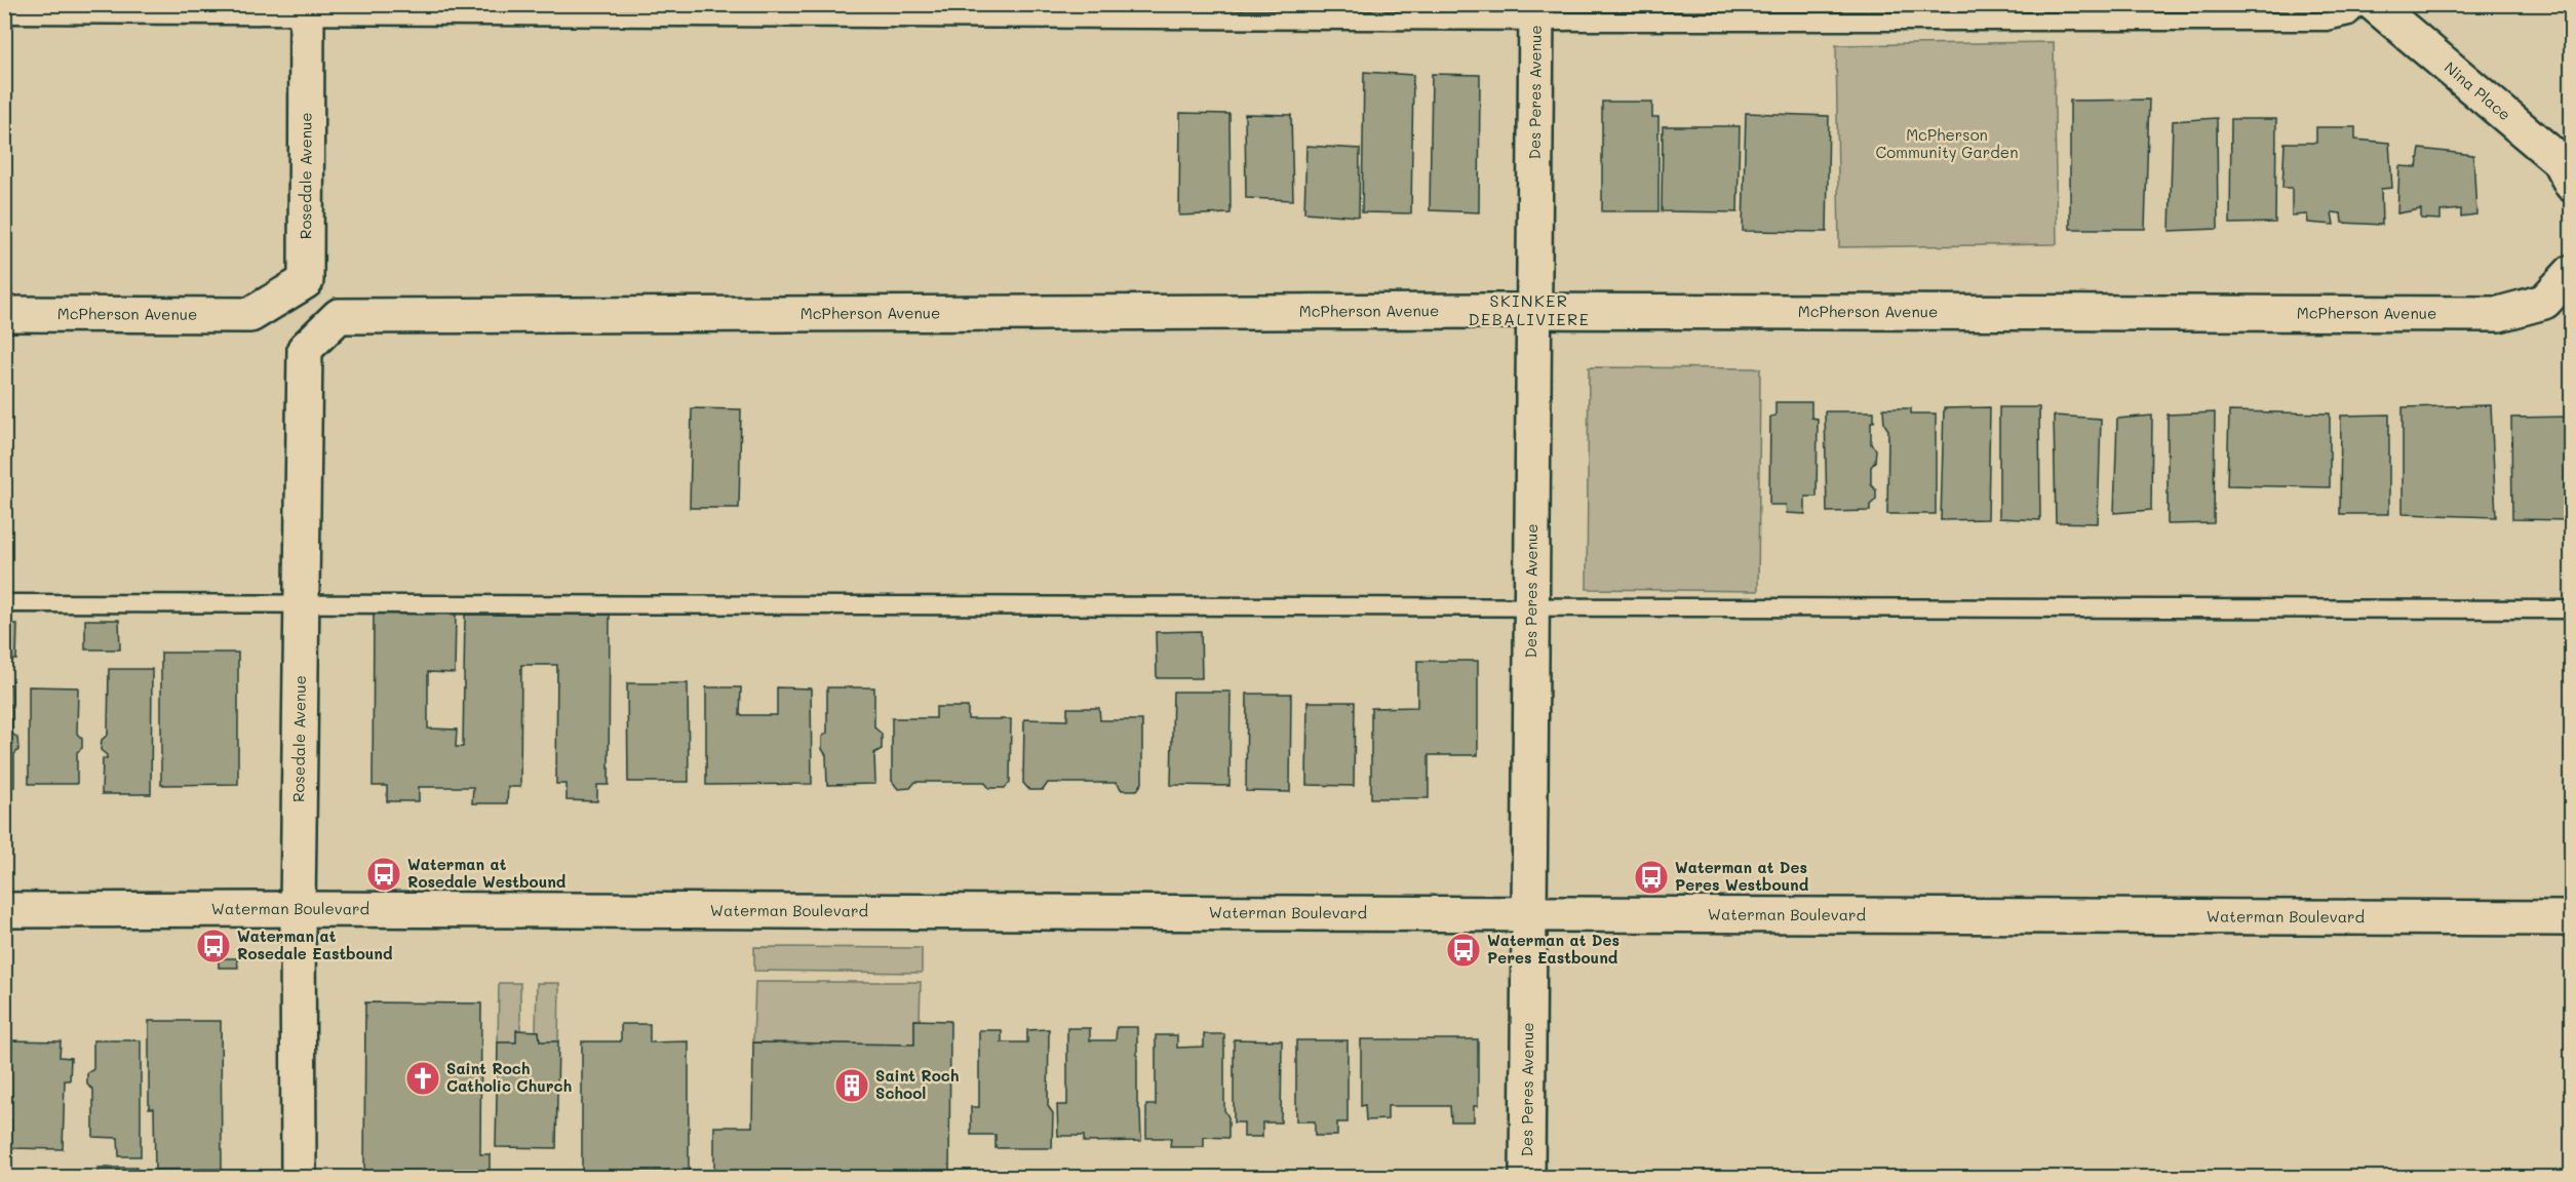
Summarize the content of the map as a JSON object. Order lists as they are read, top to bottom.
{
  "streets": {
    "street": [
      "Nina Place",
      "Des Peres Avenue",
      "Rosedale Avenue",
      "McPherson Avenue",
      "Waterman Boulevard"
    ]
  },
  "crossings": [
    ["Des Peres Avenue", "McPherson Avenue"],
    ["Des Peres Avenue", "Waterman Boulevard"],
    ["Rosedale Avenue", "McPherson Avenue"],
    ["Rosedale Avenue", "Waterman Boulevard"]
  ],
  "districts": ["SKINKER DEBALIVIERE"],
  "parks": ["McPherson Community Garden"],
  "places": {
    "bus stop": [
      "Waterman at Rosedale Westbound",
      "Waterman at Des Peres Westbound",
      "Waterman at Rosedale Eastbound",
      "Waterman at Des Peres Eastbound"
    ],
    "church": ["Saint Roch Catholic Church"],
    "building": ["Saint Roch School"]
  }
}
